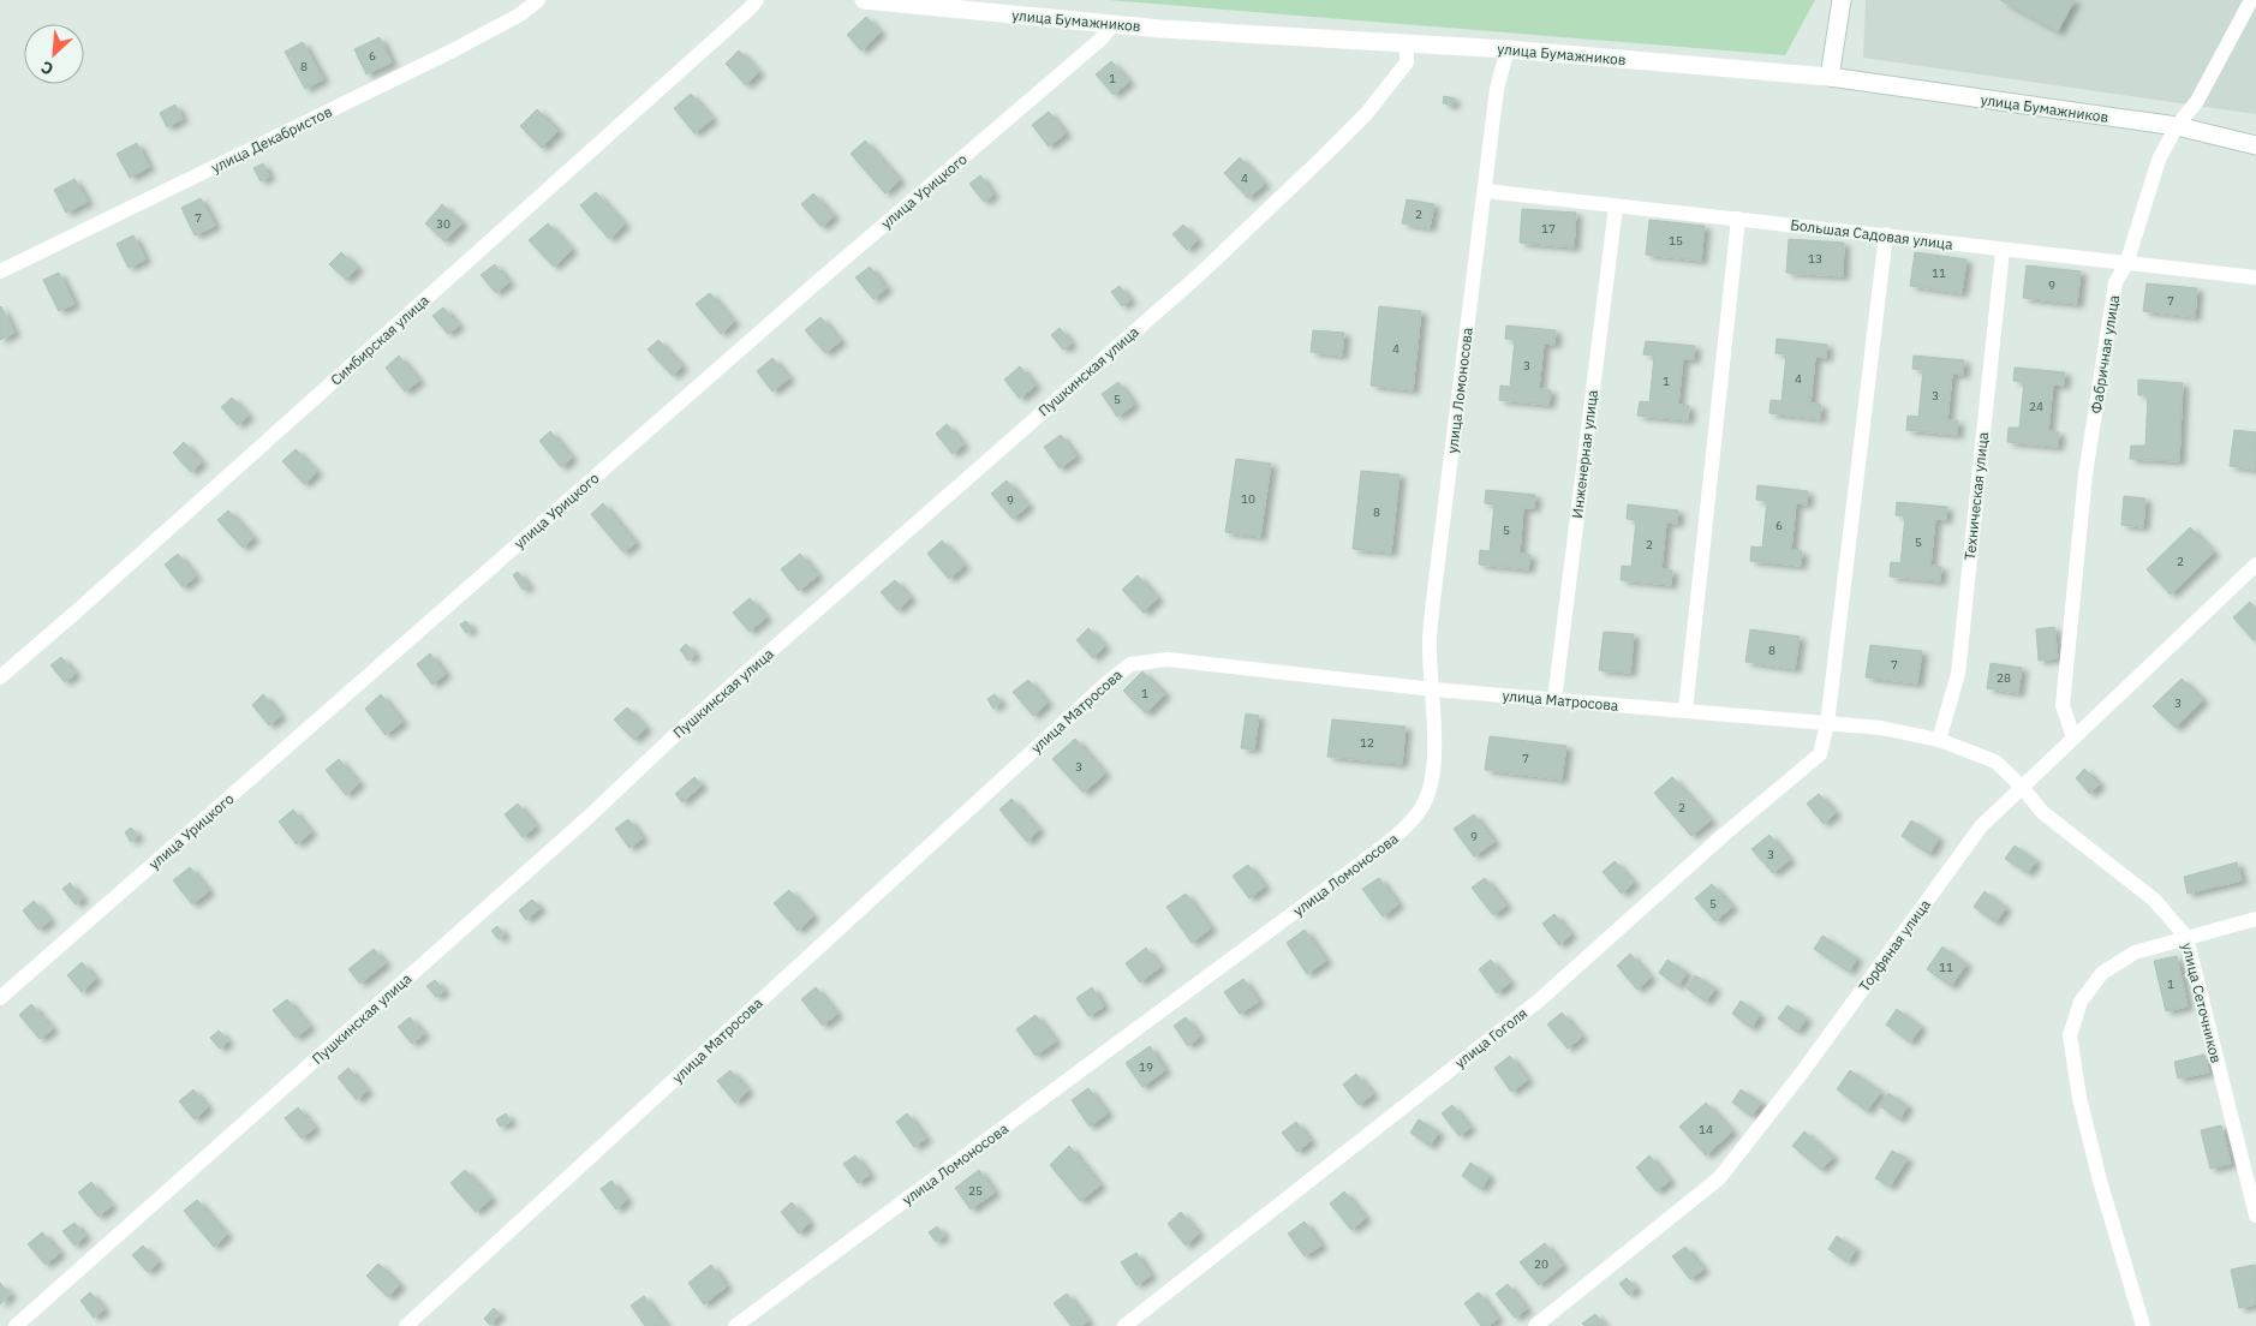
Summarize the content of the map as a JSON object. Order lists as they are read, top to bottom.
{
  "streets": {
    "street": [
      "улица Бумажников",
      "улица Декабристов",
      "улица Урицкого",
      "Большая Садовая улица",
      "Симбирская улица",
      "Фабричная улица",
      "Пушкинская улица",
      "улица Ломоносова",
      "Инженерная улица",
      "Техническая улица",
      "улица Матросова",
      "Торфяная улица",
      "улица Сеточников",
      "улица Гоголя"
    ]
  },
  "crossings": [
    ["улица Бумажников", "улица Урицкого"],
    ["улица Бумажников", "Фабричная улица"],
    ["улица Бумажников", "Пушкинская улица"],
    ["улица Бумажников", "улица Ломоносова"],
    ["Большая Садовая улица", "Фабричная улица"],
    ["Большая Садовая улица", "улица Ломоносова"],
    ["Большая Садовая улица", "Инженерная улица"],
    ["Большая Садовая улица", "Техническая улица"],
    ["Фабричная улица", "Торфяная улица"],
    ["улица Ломоносова", "улица Матросова"],
    ["Инженерная улица", "улица Матросова"],
    ["Техническая улица", "улица Матросова"],
    ["улица Матросова", "Торфяная улица"],
    ["улица Матросова", "улица Сеточников"],
    ["улица Матросова", "улица Гоголя"],
    ["Торфяная улица", "улица Сеточников"]
  ],
  "house_numbers": [
    "6",
    "8",
    "1",
    "4",
    "2",
    "7",
    "30",
    "17",
    "15",
    "13",
    "11",
    "9",
    "7",
    "4",
    "3",
    "4",
    "1",
    "3",
    "5",
    "24",
    "10",
    "9",
    "8",
    "6",
    "5",
    "5",
    "2",
    "2",
    "8",
    "7",
    "28",
    "1",
    "3",
    "12",
    "7",
    "3",
    "2",
    "9",
    "3",
    "5",
    "11",
    "1",
    "19",
    "14",
    "25",
    "20"
  ],
  "north": "bottom left"
}
